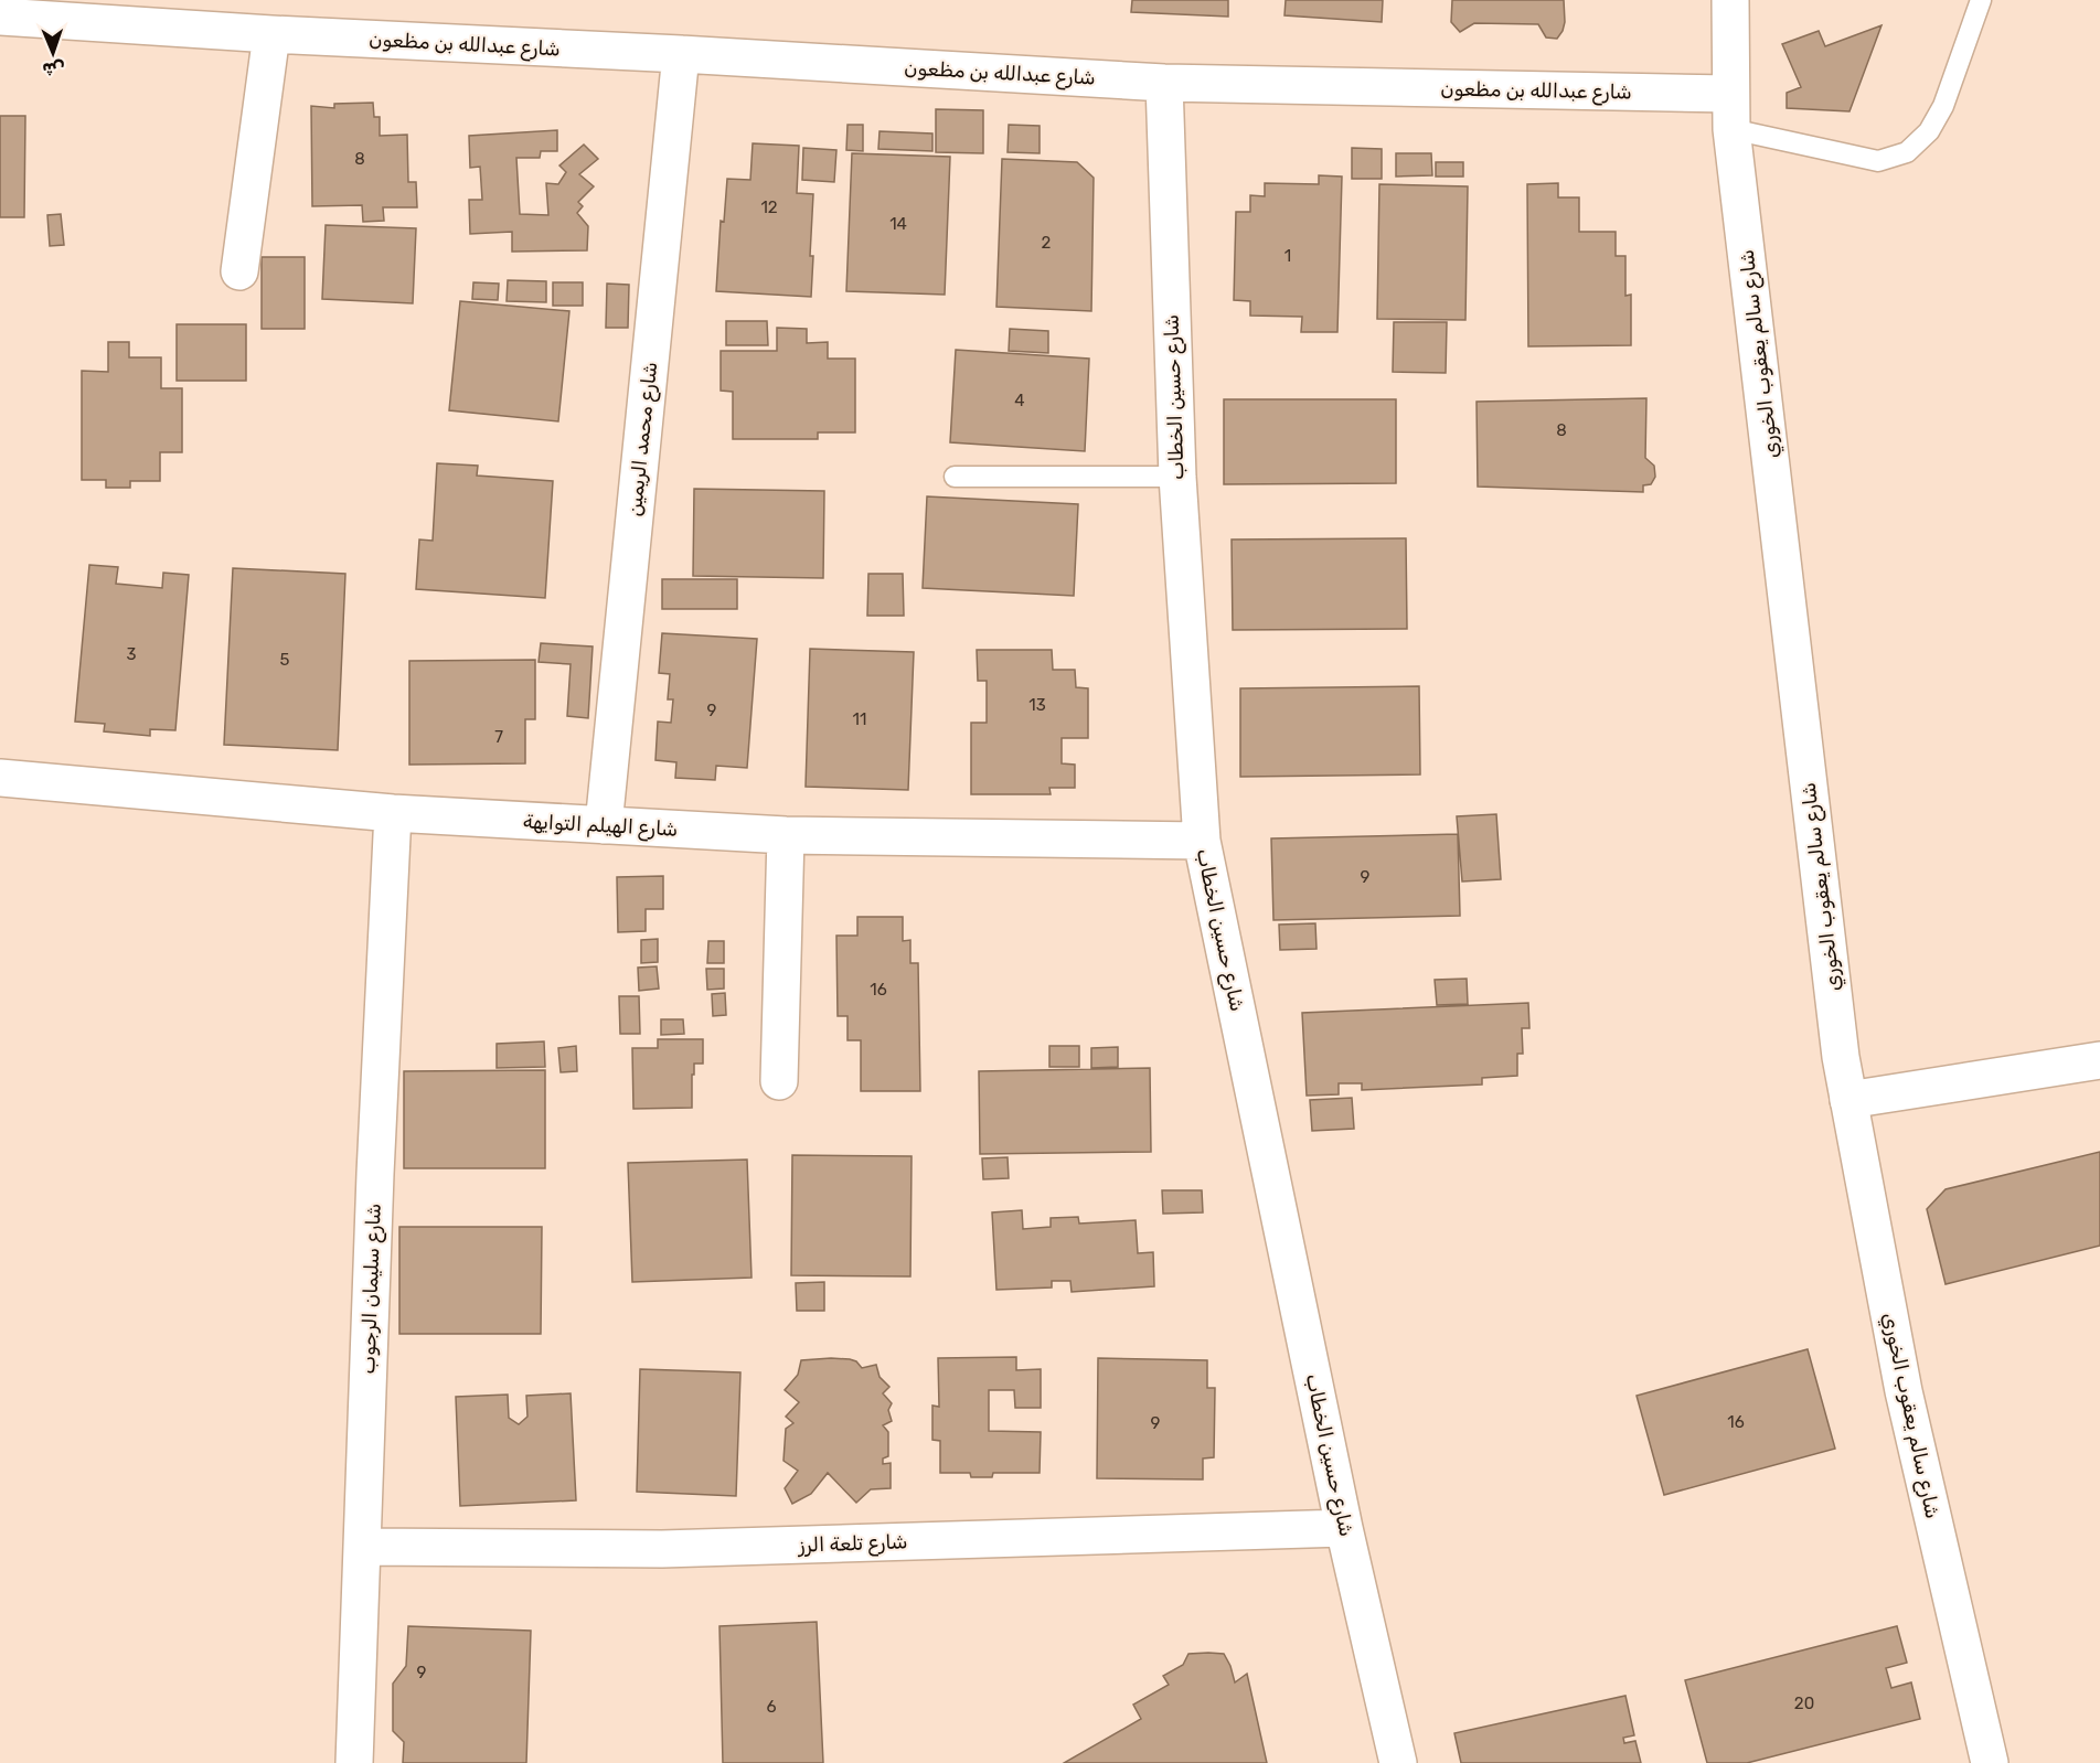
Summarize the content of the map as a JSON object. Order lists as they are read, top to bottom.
{
  "streets": {
    "street": [
      "شارع عبدالله بن مظعون",
      "شارع سالم يعقوب الخوري",
      "شارع حسين الخطاب",
      "شارع محمد الريمين",
      "شارع الهيلم التوايهة",
      "شارع سليمان الرجوب",
      "شارع تلعة الرز"
    ]
  },
  "crossings": [
    ["شارع عبدالله بن مظعون", "شارع سالم يعقوب الخوري"],
    ["شارع عبدالله بن مظعون", "شارع حسين الخطاب"],
    ["شارع عبدالله بن مظعون", "شارع محمد الريمين"],
    ["شارع حسين الخطاب", "شارع الهيلم التوايهة"],
    ["شارع حسين الخطاب", "شارع تلعة الرز"],
    ["شارع محمد الريمين", "شارع الهيلم التوايهة"],
    ["شارع الهيلم التوايهة", "شارع سليمان الرجوب"],
    ["شارع سليمان الرجوب", "شارع تلعة الرز"]
  ],
  "house_numbers": [
    "8",
    "12",
    "14",
    "2",
    "1",
    "4",
    "8",
    "3",
    "5",
    "13",
    "9",
    "11",
    "7",
    "9",
    "16",
    "16",
    "9",
    "9",
    "20",
    "6"
  ],
  "north": "bottom"
}
